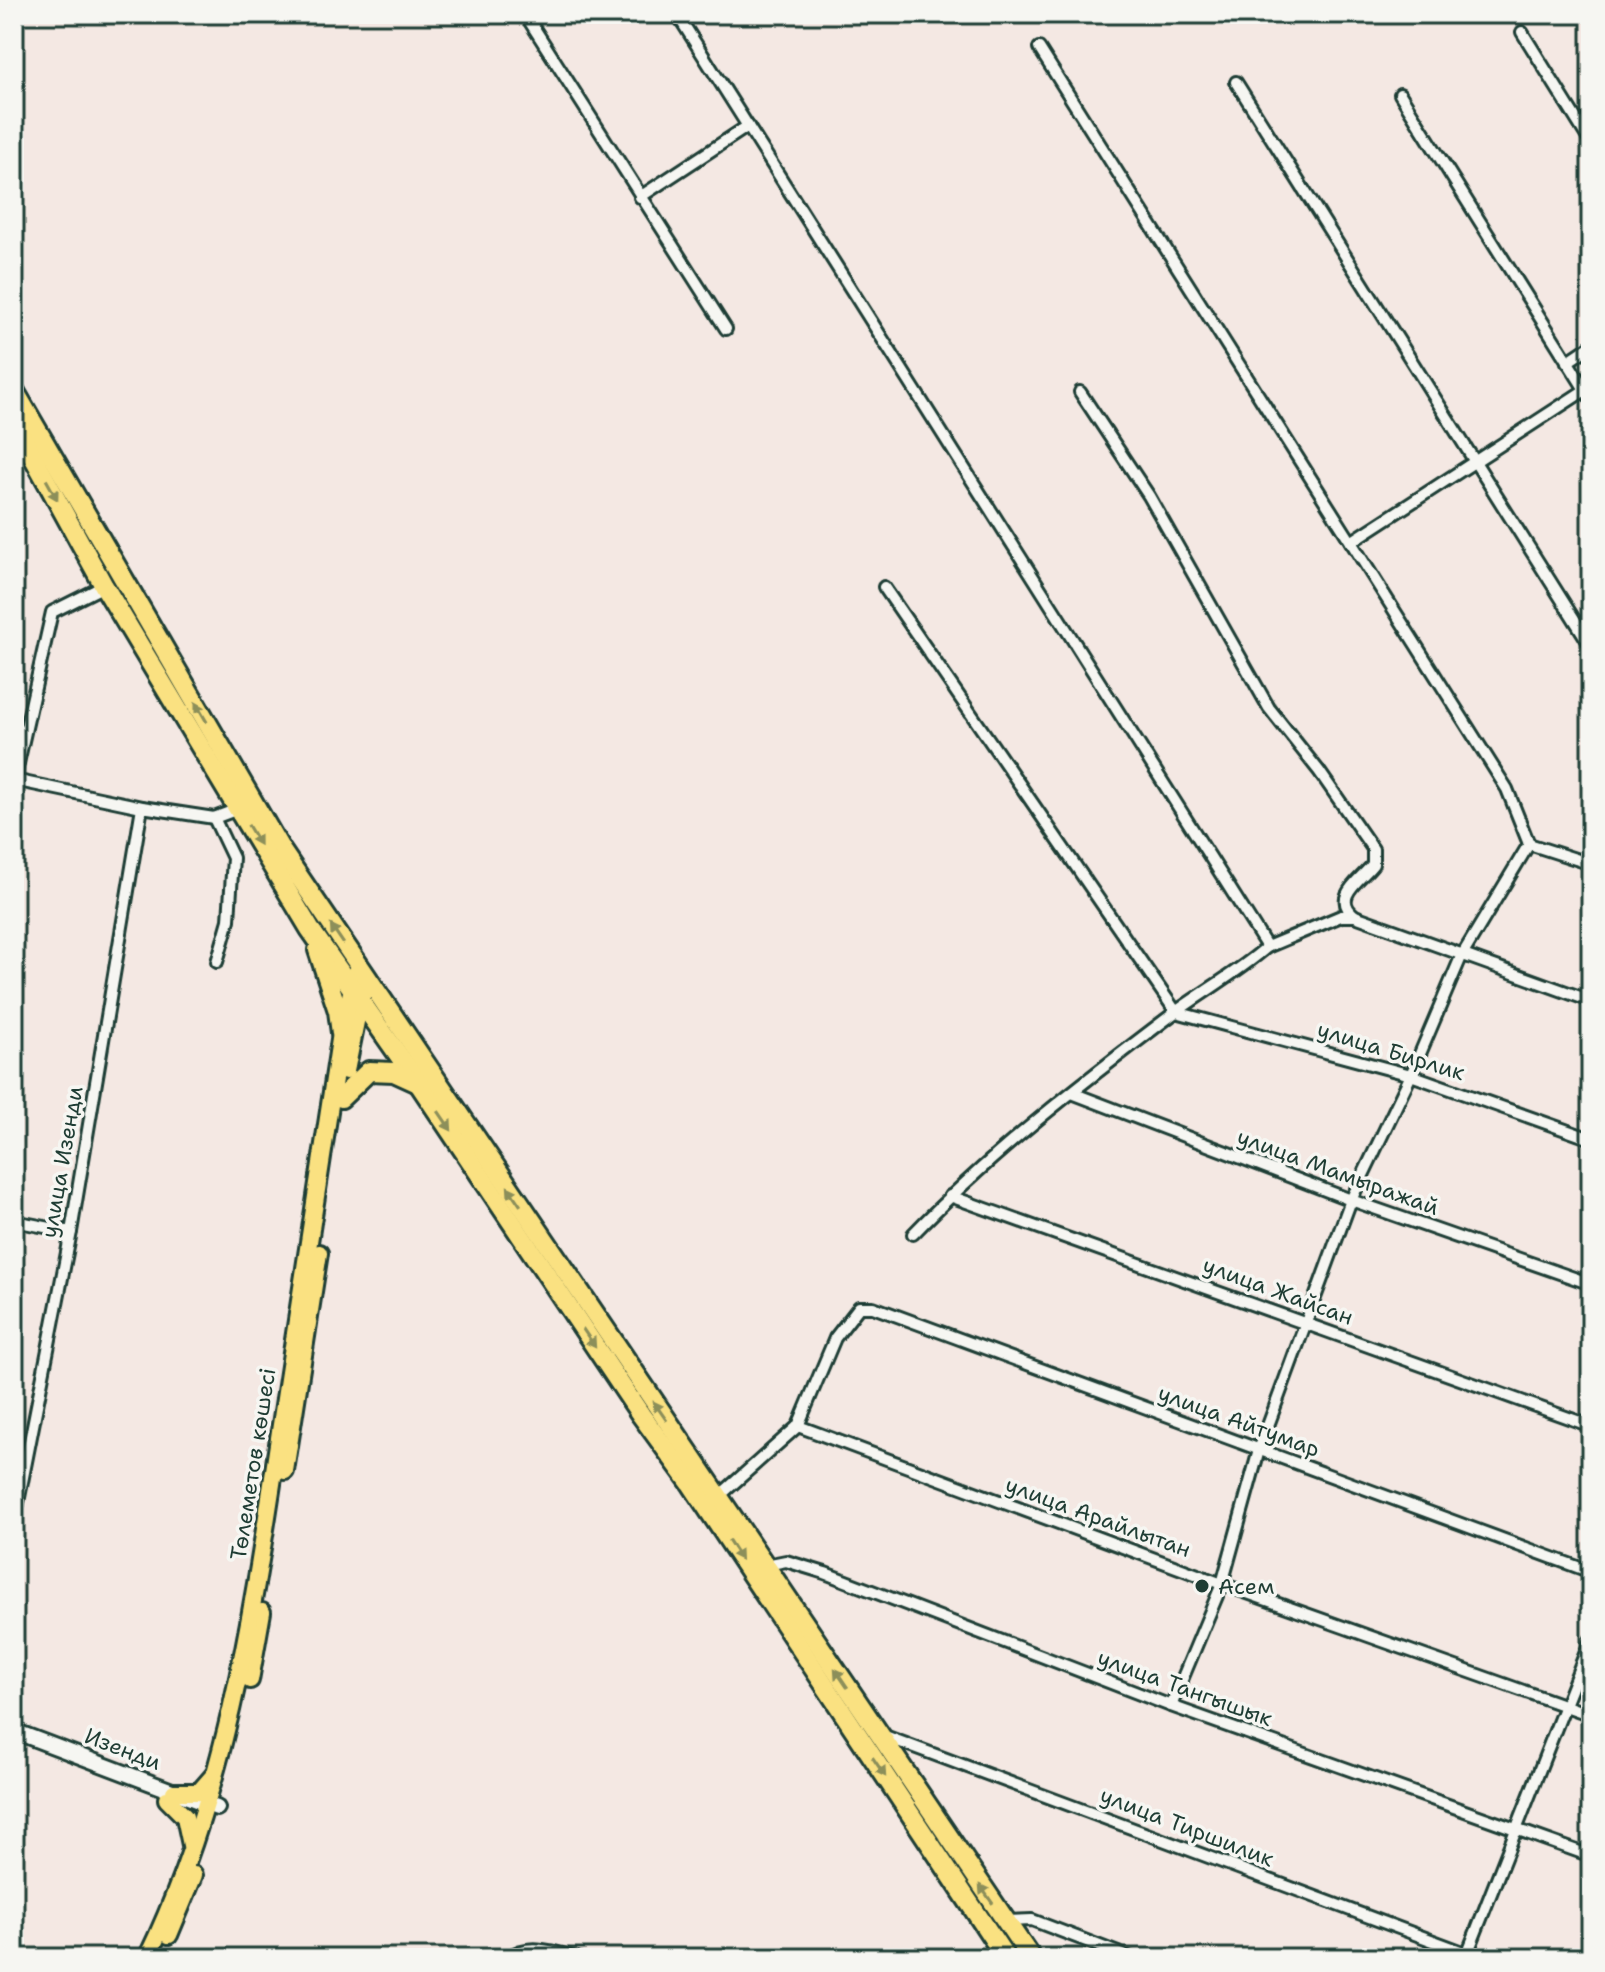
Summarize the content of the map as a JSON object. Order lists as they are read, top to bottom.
{
  "streets": {
    "main road": ["Төлеметов көшесі"],
    "street": [
      "улица Бирлик",
      "улица Изенди",
      "улица Мамыражай",
      "улица Жайсан",
      "улица Айтумар",
      "улица Арайлытан",
      "улица Тангышык",
      "Изенди",
      "улица Тиршилик"
    ]
  },
  "crossings": [
    ["улица Айтумар", "улица Арайлытан"],
    ["Төлеметов көшесі", "Изенди"]
  ],
  "places": ["Асем"]
}
